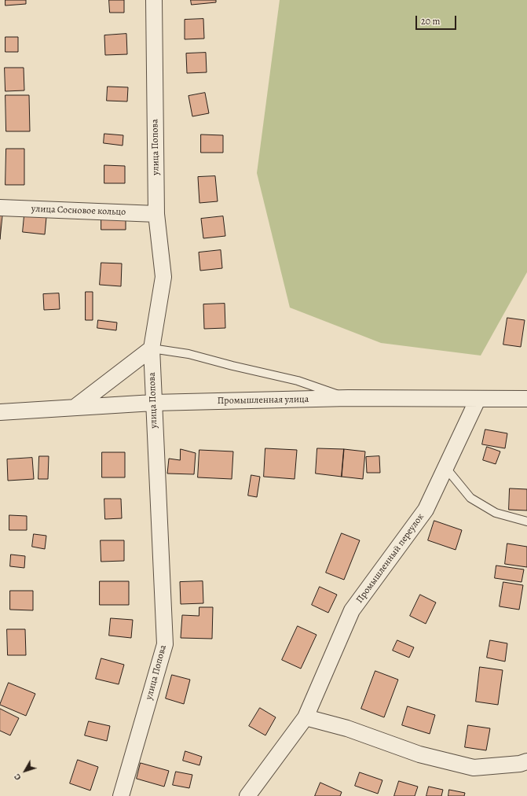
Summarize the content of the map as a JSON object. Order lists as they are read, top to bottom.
{
  "streets": {
    "street": [
      "улица Попова",
      "улица Сосновое кольцо",
      "Промышленная улица",
      "Промышленный переулок"
    ]
  },
  "crossings": [
    ["улица Попова", "улица Сосновое кольцо"],
    ["улица Попова", "Промышленная улица"],
    ["Промышленная улица", "Промышленный переулок"]
  ],
  "scale_bar": "20 m",
  "north": "bottom left"
}
